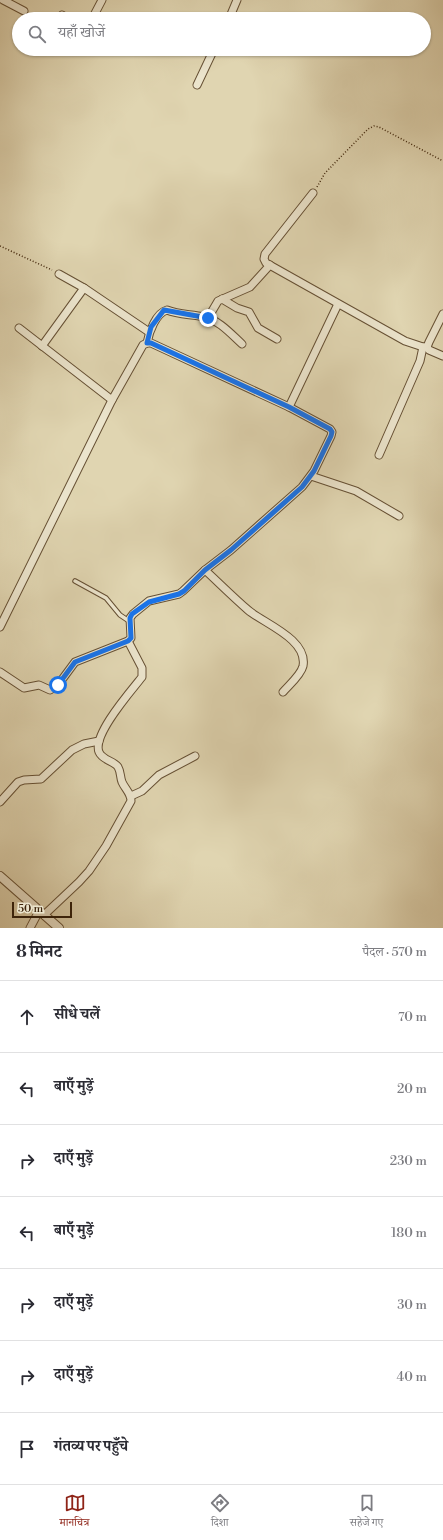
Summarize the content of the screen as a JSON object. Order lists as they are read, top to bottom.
{
  "scale_bar": "50 m",
  "page": {
    "search": "यहाँ खोजें",
    "scale": "50 m",
    "heading": ["8 मिनट", "पैदल · 570 m"],
    "list": [
      ["सीधे चलें", "70 m"],
      ["बाएँ मुड़ें", "20 m"],
      ["दाएँ मुड़ें", "230 m"],
      ["बाएँ मुड़ें", "180 m"],
      ["दाएँ मुड़ें", "30 m"],
      ["दाएँ मुड़ें", "40 m"],
      "गंतव्य पर पहुँचे"
    ],
    "nav": ["मानचित्र", "दिशा", "सहेजे गए"]
  }
}
